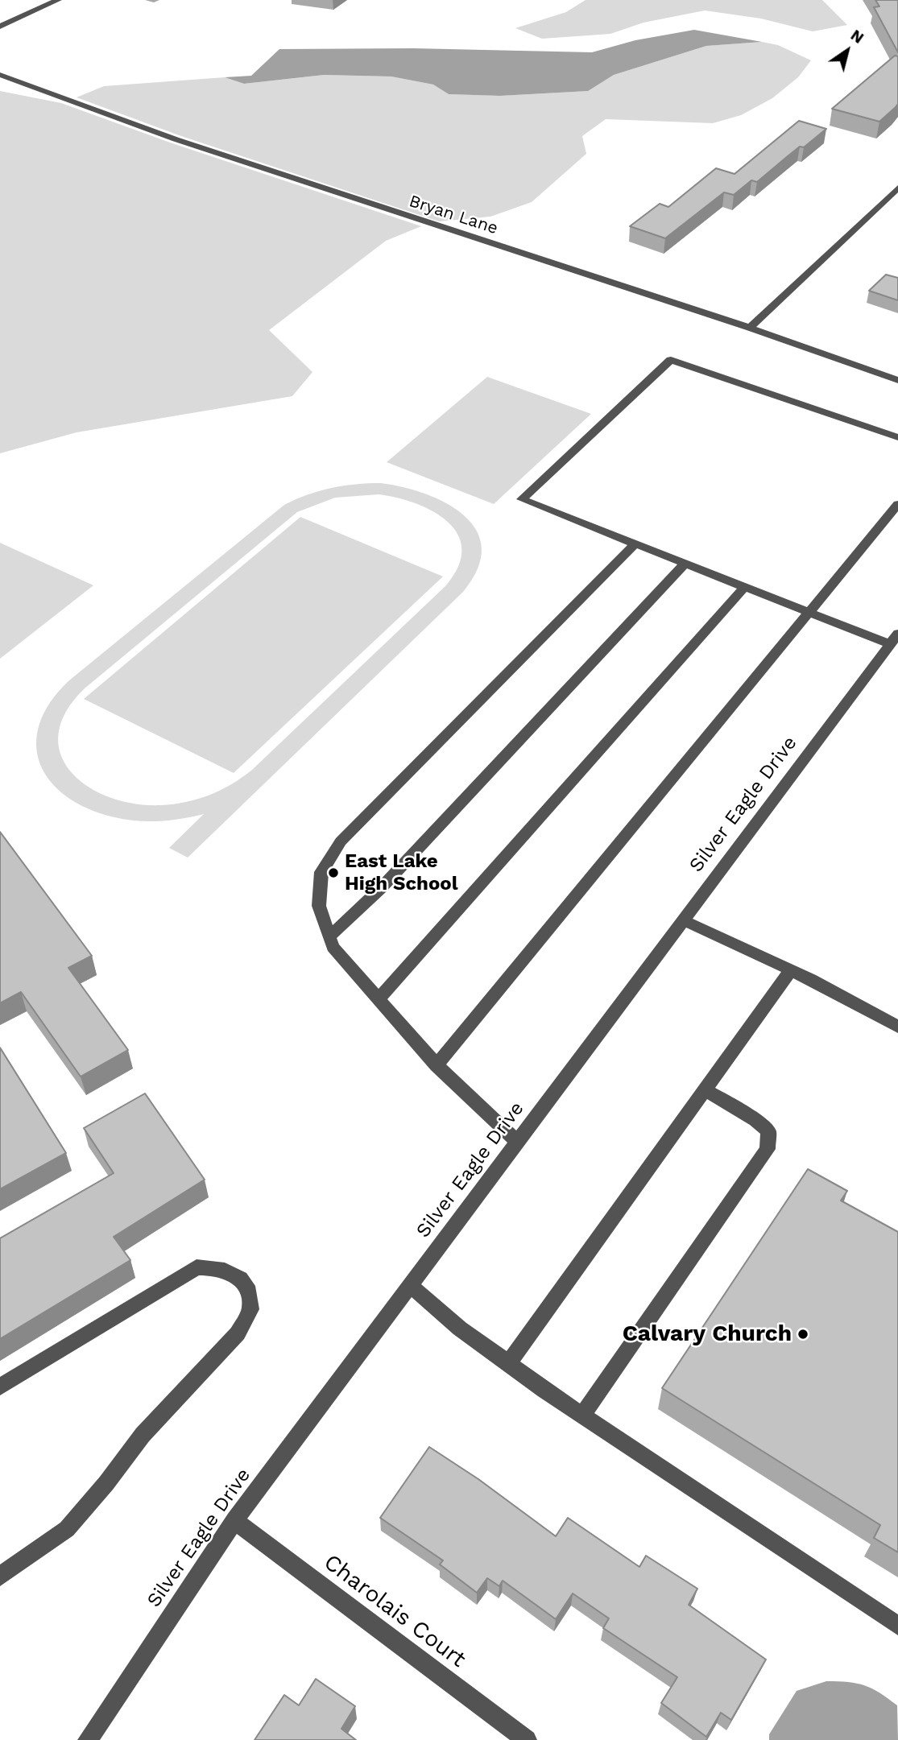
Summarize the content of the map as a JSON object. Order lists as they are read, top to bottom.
{
  "streets": {
    "street": ["Bryan Lane", "Silver Eagle Drive", "Charolais Court"]
  },
  "crossings": [
    ["Silver Eagle Drive", "Charolais Court"]
  ],
  "places": ["East Lake High School", "Calvary Church"],
  "north": "top right"
}
